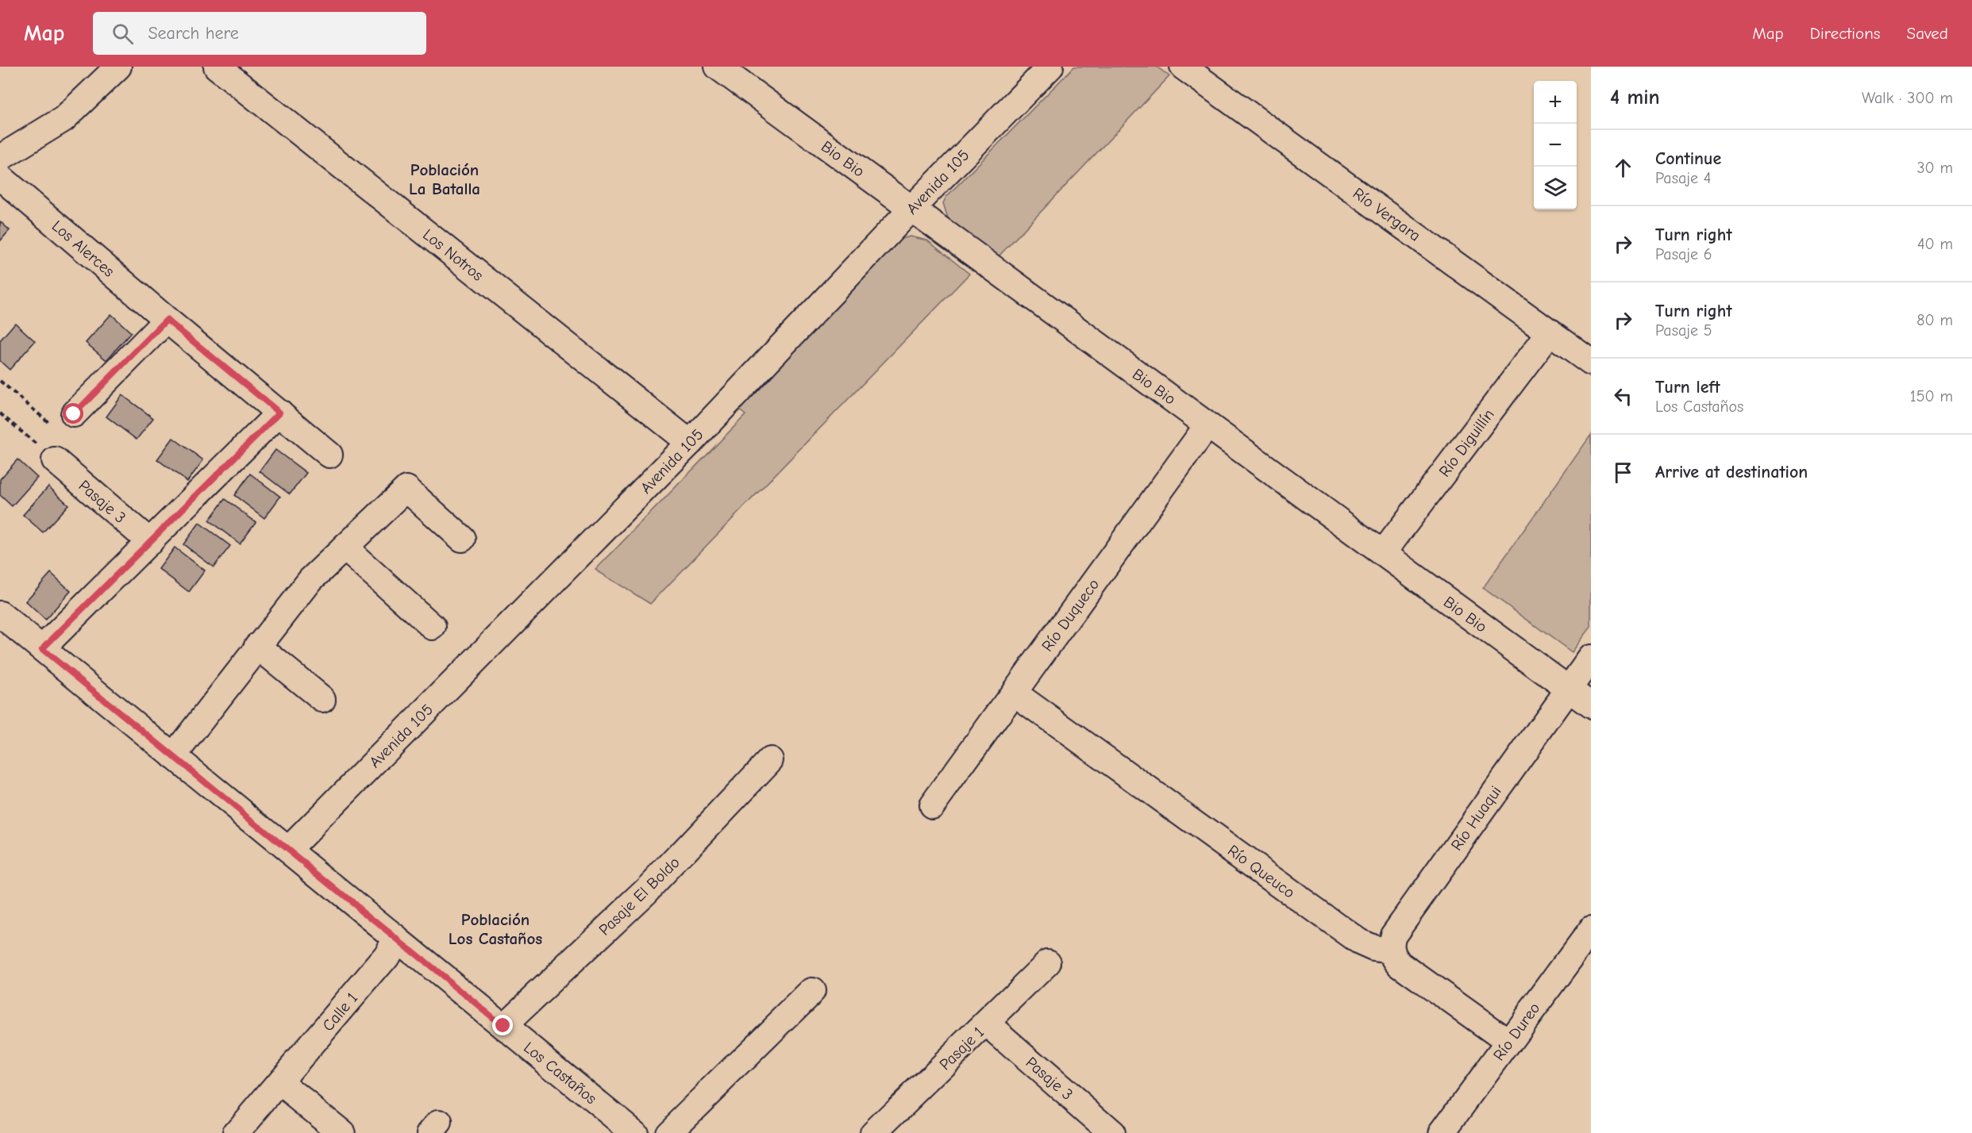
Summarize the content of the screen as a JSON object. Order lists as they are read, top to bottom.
{
  "streets": {
    "street": [
      "Bio Bio",
      "Avenida 105",
      "Río Vergara",
      "Los Alerces",
      "Los Notros",
      "Río Diguillín",
      "Pasaje 3",
      "Río Duqueco",
      "Río Huaqui",
      "Río Queuco",
      "Pasaje El Boldo",
      "Calle 1",
      "Río Dureo",
      "Pasaje 1",
      "Los Castaños"
    ]
  },
  "crossings": [
    ["Bio Bio", "Avenida 105"],
    ["Bio Bio", "Río Diguillín"],
    ["Bio Bio", "Río Duqueco"],
    ["Bio Bio", "Río Huaqui"],
    ["Avenida 105", "Los Notros"],
    ["Avenida 105", "Los Castaños"],
    ["Río Vergara", "Río Diguillín"],
    ["Pasaje 3", "Pasaje 1"],
    ["Río Duqueco", "Río Queuco"],
    ["Río Huaqui", "Río Queuco"],
    ["Pasaje El Boldo", "Los Castaños"],
    ["Calle 1", "Los Castaños"]
  ],
  "districts": ["Población La Batalla", "Población Los Castaños"],
  "page": {
    "header": "Map",
    "search": "Search here",
    "nav": ["Map", "Directions", "Saved"],
    "heading": ["4 min", "Walk · 300 m"],
    "map_buttons": ["+", "−"],
    "list": [
      ["Continue", "Pasaje 4", "30 m"],
      ["Turn right", "Pasaje 6", "40 m"],
      ["Turn right", "Pasaje 5", "80 m"],
      ["Turn left", "Los Castaños", "150 m"],
      "Arrive at destination"
    ]
  }
}
